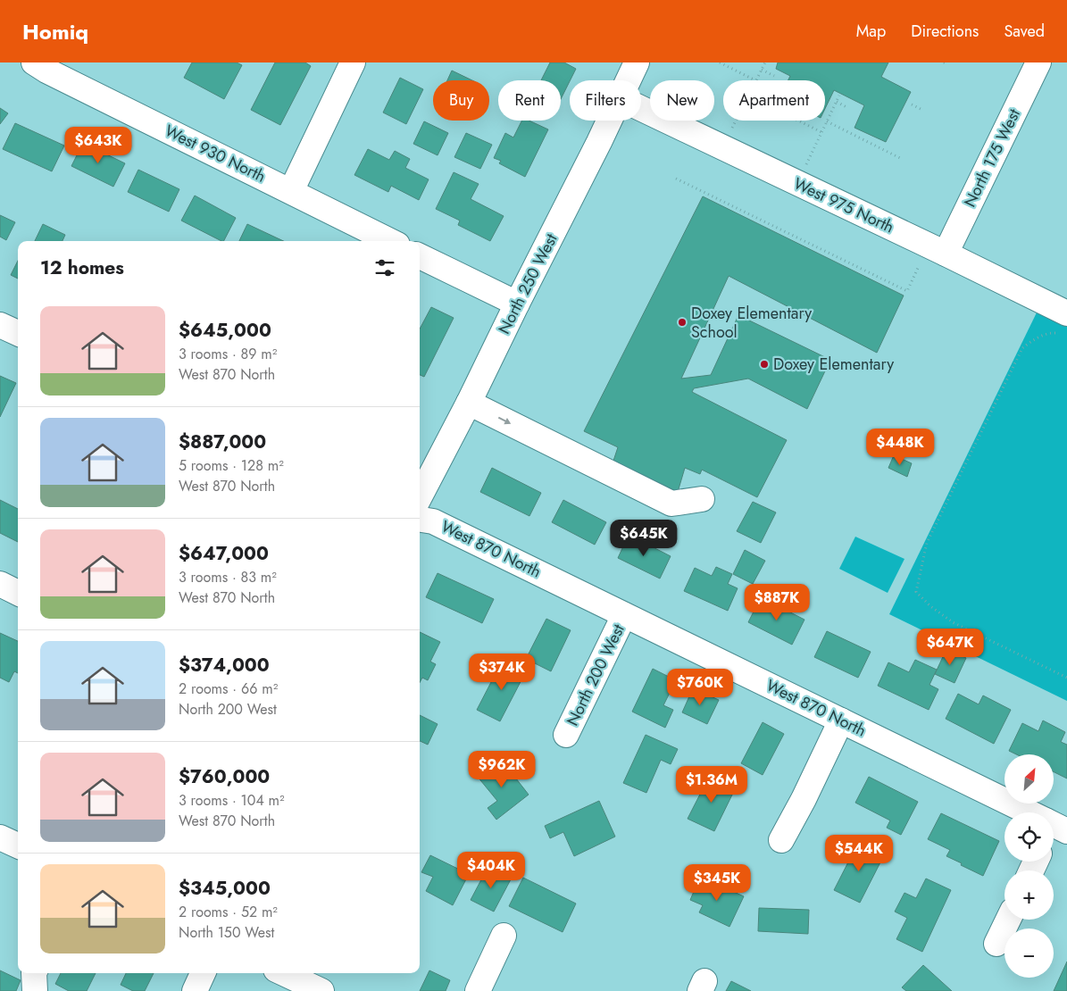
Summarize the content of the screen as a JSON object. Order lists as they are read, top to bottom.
{
  "streets": {
    "street": [
      "West 930 North",
      "North 175 West",
      "West 975 North",
      "North 250 West",
      "West 870 North",
      "North 200 West"
    ]
  },
  "crossings": [
    ["North 175 West", "West 975 North"],
    ["West 870 North", "North 200 West"]
  ],
  "places": ["Doxey Elementary School", "Doxey Elementary"],
  "north": "top right",
  "page": {
    "header": "Homiq",
    "nav": ["Map", "Directions", "Saved"],
    "chip": [
      "Buy",
      "Rent",
      "Filters",
      "New",
      "Apartment"
    ],
    "price": [
      "$643K",
      "$448K",
      "$645K",
      "$887K",
      "$647K",
      "$374K",
      "$760K",
      "$962K",
      "$1.36M",
      "$544K",
      "$404K",
      "$345K"
    ],
    "heading": "12 homes",
    "list": [
      {
        "name": "$645,000",
        "note": "3 rooms · 89 m² · West 870 North"
      },
      {
        "name": "$887,000",
        "note": "5 rooms · 128 m² · West 870 North"
      },
      {
        "name": "$647,000",
        "note": "3 rooms · 83 m² · West 870 North"
      },
      {
        "name": "$374,000",
        "note": "2 rooms · 66 m² · North 200 West"
      },
      {
        "name": "$760,000",
        "note": "3 rooms · 104 m² · West 870 North"
      },
      {
        "name": "$345,000",
        "note": "2 rooms · 52 m² · North 150 West"
      }
    ],
    "map_buttons": ["+", "−"]
  }
}
